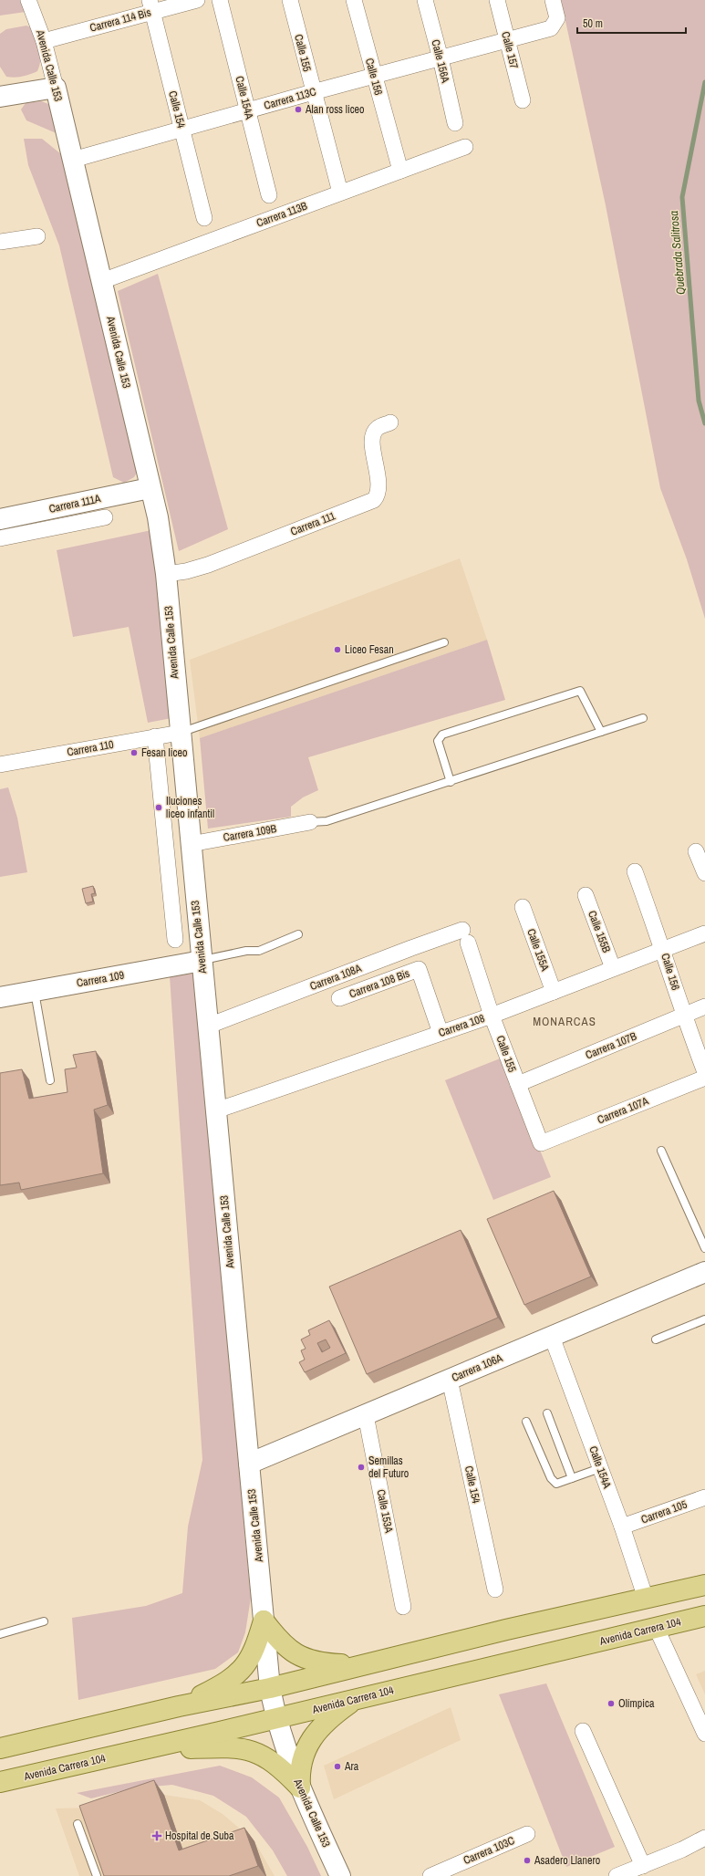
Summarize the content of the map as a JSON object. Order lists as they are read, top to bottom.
{
  "streets": {
    "main road": ["Avenida Carrera 104"],
    "street": [
      "Carrera 114 Bis",
      "Calle 157",
      "Calle 155",
      "Calle 156A",
      "Avenida Calle 153",
      "Calle 156",
      "Calle 154A",
      "Carrera 113C",
      "Calle 154",
      "Carrera 113B",
      "Carrera 111A",
      "Carrera 111",
      "Carrera 110",
      "Carrera 109B",
      "Calle 155B",
      "Calle 155A",
      "Carrera 108A",
      "Carrera 109",
      "Carrera 108 Bis",
      "Carrera 108",
      "Carrera 107B",
      "Carrera 107A",
      "Carrera 106A",
      "Calle 153A",
      "Carrera 105",
      "Carrera 103C"
    ]
  },
  "crossings": [
    ["Carrera 114 Bis", "Avenida Calle 153"],
    ["Carrera 114 Bis", "Calle 154"],
    ["Calle 157", "Carrera 113C"],
    ["Calle 155", "Carrera 113C"],
    ["Calle 155", "Carrera 113B"],
    ["Calle 155", "Carrera 108A"],
    ["Calle 155", "Carrera 108"],
    ["Calle 155", "Carrera 107B"],
    ["Calle 155", "Carrera 107A"],
    ["Calle 156A", "Carrera 113C"],
    ["Avenida Calle 153", "Carrera 113C"],
    ["Avenida Calle 153", "Carrera 113B"],
    ["Avenida Calle 153", "Carrera 111A"],
    ["Avenida Calle 153", "Carrera 111"],
    ["Avenida Calle 153", "Carrera 110"],
    ["Avenida Calle 153", "Carrera 109B"],
    ["Avenida Calle 153", "Carrera 108A"],
    ["Avenida Calle 153", "Carrera 109"],
    ["Avenida Calle 153", "Carrera 108"],
    ["Avenida Calle 153", "Carrera 106A"],
    ["Avenida Calle 153", "Avenida Carrera 104"],
    ["Calle 156", "Carrera 113C"],
    ["Calle 156", "Carrera 113B"],
    ["Calle 156", "Carrera 108"],
    ["Calle 156", "Carrera 107B"],
    ["Calle 154A", "Carrera 113C"],
    ["Calle 154A", "Carrera 106A"],
    ["Calle 154A", "Carrera 105"],
    ["Carrera 113C", "Calle 154"],
    ["Calle 154", "Carrera 106A"],
    ["Calle 155B", "Carrera 108"],
    ["Calle 155A", "Carrera 108"],
    ["Carrera 108 Bis", "Carrera 108"],
    ["Carrera 106A", "Calle 153A"]
  ],
  "districts": ["MONARCAS"],
  "water": ["Quebrada Salitrosa"],
  "places": {
    "other": [
      "Alan ross liceo",
      "Liceo Fesan",
      "Fesan liceo",
      "Iluciones liceo infantil",
      "Semillas del Futuro",
      "Olímpica",
      "Ara",
      "Asadero Llanero"
    ],
    "health": ["Hospital de Suba"]
  },
  "scale_bar": "50 m"
}
